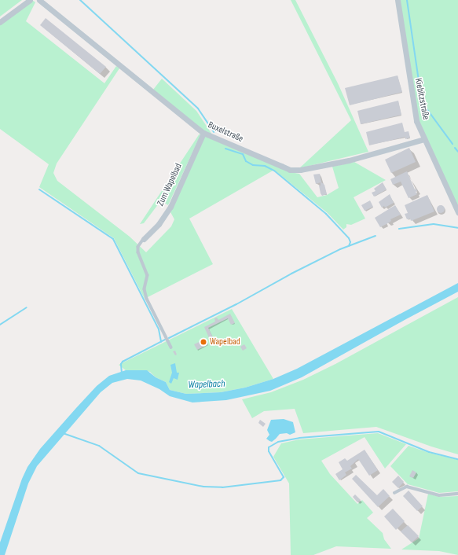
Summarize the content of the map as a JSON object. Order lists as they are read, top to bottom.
{
  "streets": {
    "street": ["Kiebitzstraße", "Buxelstraße", "Zum Wapelbad"]
  },
  "crossings": [
    ["Kiebitzstraße", "Buxelstraße"],
    ["Buxelstraße", "Zum Wapelbad"]
  ],
  "water": ["Wapelbach"],
  "places": ["Wapelbad"]
}
